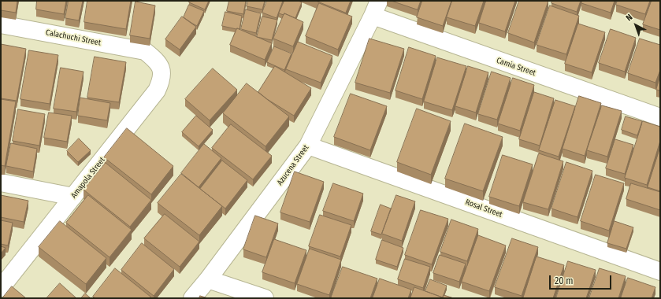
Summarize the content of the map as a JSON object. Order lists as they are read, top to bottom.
{
  "streets": {
    "street": [
      "Calachuchi Street",
      "Camia Street",
      "Azucena Street",
      "Amapola Street",
      "Rosal Street"
    ]
  },
  "crossings": [
    ["Calachuchi Street", "Amapola Street"],
    ["Camia Street", "Azucena Street"],
    ["Azucena Street", "Rosal Street"]
  ],
  "scale_bar": "20 m",
  "north": "top left"
}
